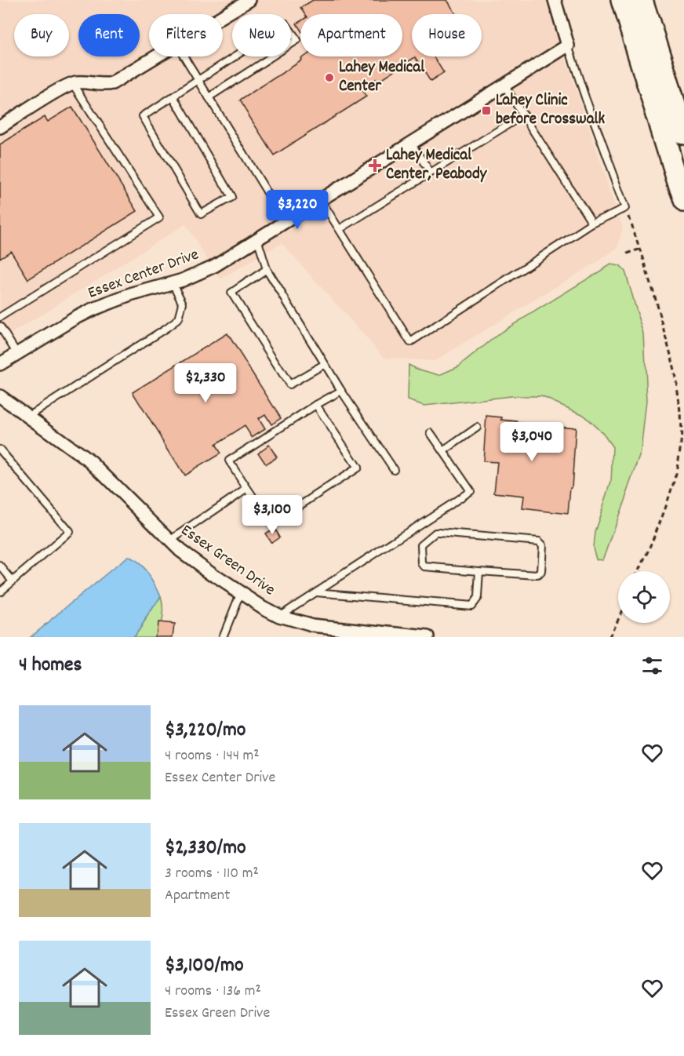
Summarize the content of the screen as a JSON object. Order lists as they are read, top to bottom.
{
  "streets": {
    "street": ["Essex Center Drive", "Essex Green Drive"]
  },
  "places": {
    "other": ["Lahey Medical Center"],
    "transit": ["Lahey Clinic before Crosswalk"],
    "health": ["Lahey Medical Center, Peabody"]
  },
  "page": {
    "chip": [
      "Buy",
      "Rent",
      "Filters",
      "New",
      "Apartment",
      "House"
    ],
    "price": [
      "$3,220",
      "$2,330",
      "$3,040",
      "$3,100"
    ],
    "heading": "4 homes",
    "list": [
      {
        "name": "$3,220/mo",
        "note": "4 rooms · 144 m² · Essex Center Drive"
      },
      {
        "name": "$2,330/mo",
        "note": "3 rooms · 110 m² · Apartment"
      },
      {
        "name": "$3,100/mo",
        "note": "4 rooms · 136 m² · Essex Green Drive"
      }
    ]
  }
}
